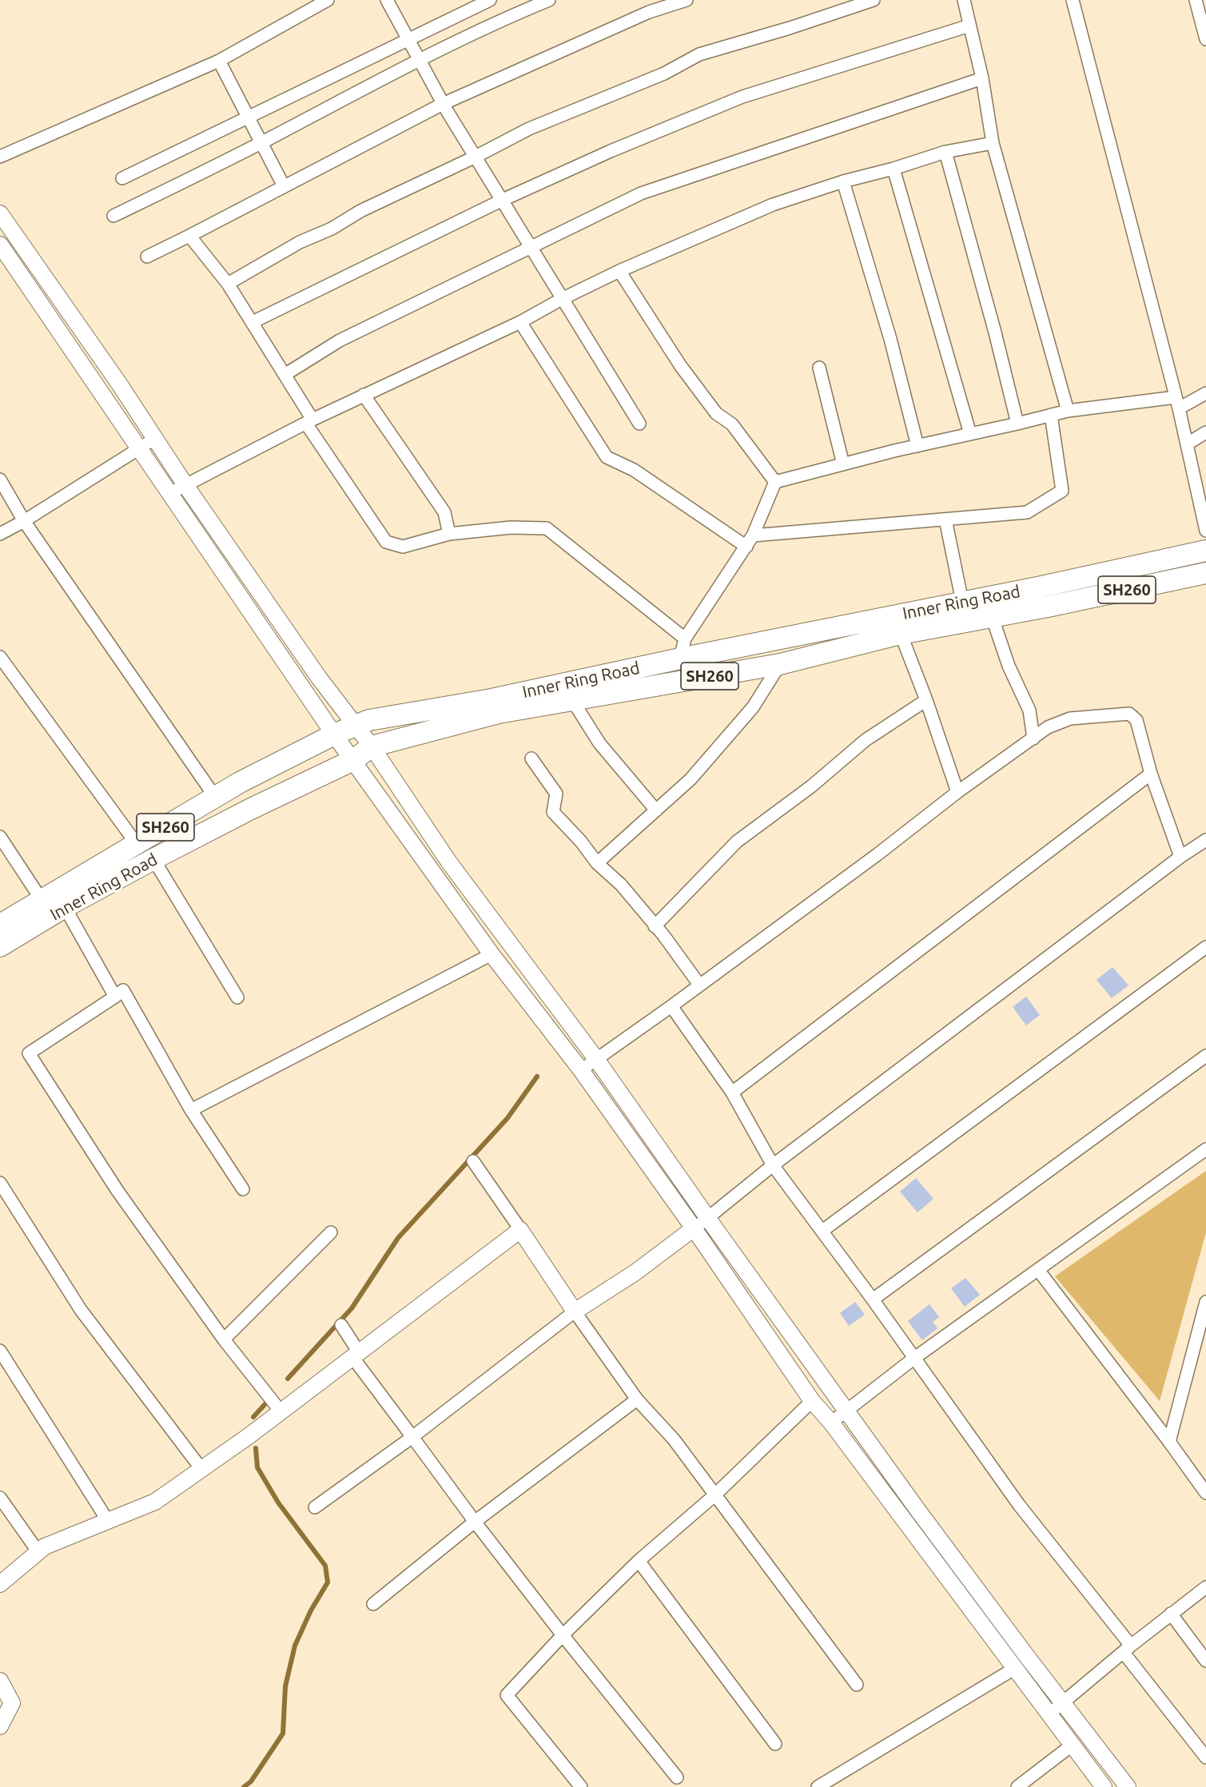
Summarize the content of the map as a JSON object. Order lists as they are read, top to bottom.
{
  "streets": {
    "highway": ["SH260", "Inner Ring Road"]
  }
}
